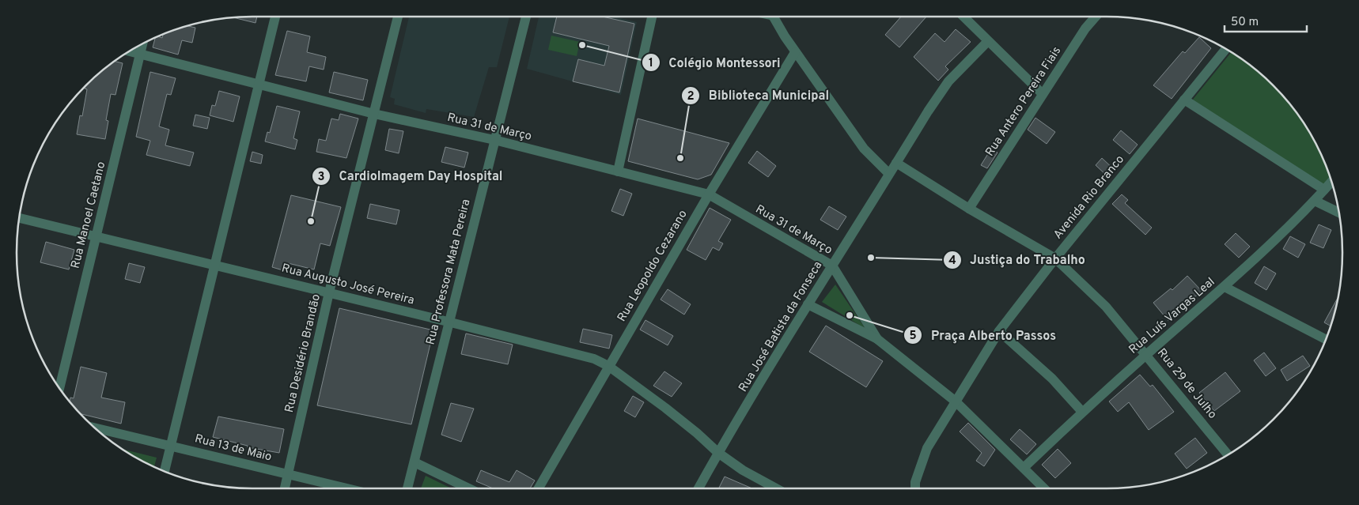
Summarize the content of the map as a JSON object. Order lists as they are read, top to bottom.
{
  "streets": {
    "street": [
      "Rua Antero Pereira Fiais",
      "Rua 31 de Março",
      "Avenida Rio Branco",
      "Rua Manoel Caetano",
      "Rua Leopoldo Cezarano",
      "Rua Professora Mata Pereira",
      "Rua Augusto José Pereira",
      "Rua Luís Vargas Leal",
      "Rua José Batista da Fonseca",
      "Rua Desidério Brandão",
      "Rua 29 de Julho",
      "Rua 13 de Maio"
    ]
  },
  "crossings": [
    ["Rua Antero Pereira Fiais", "Rua 29 de Julho"],
    ["Rua 31 de Março", "Rua Manoel Caetano"],
    ["Rua 31 de Março", "Rua Leopoldo Cezarano"],
    ["Rua 31 de Março", "Rua Professora Mata Pereira"],
    ["Rua 31 de Março", "Rua José Batista da Fonseca"],
    ["Rua 31 de Março", "Rua Desidério Brandão"],
    ["Avenida Rio Branco", "Rua 29 de Julho"],
    ["Rua Manoel Caetano", "Rua Augusto José Pereira"],
    ["Rua Leopoldo Cezarano", "Rua Augusto José Pereira"],
    ["Rua Professora Mata Pereira", "Rua Augusto José Pereira"],
    ["Rua Augusto José Pereira", "Rua José Batista da Fonseca"],
    ["Rua Augusto José Pereira", "Rua Desidério Brandão"],
    ["Rua Luís Vargas Leal", "Rua 29 de Julho"],
    ["Rua José Batista da Fonseca", "Rua 29 de Julho"],
    ["Rua Desidério Brandão", "Rua 13 de Maio"]
  ],
  "places": [
    "Colégio Montessori",
    "Biblioteca Municipal",
    "CardioImagem Day Hospital",
    "Justiça do Trabalho",
    "Praça Alberto Passos"
  ],
  "scale_bar": "50 m"
}
